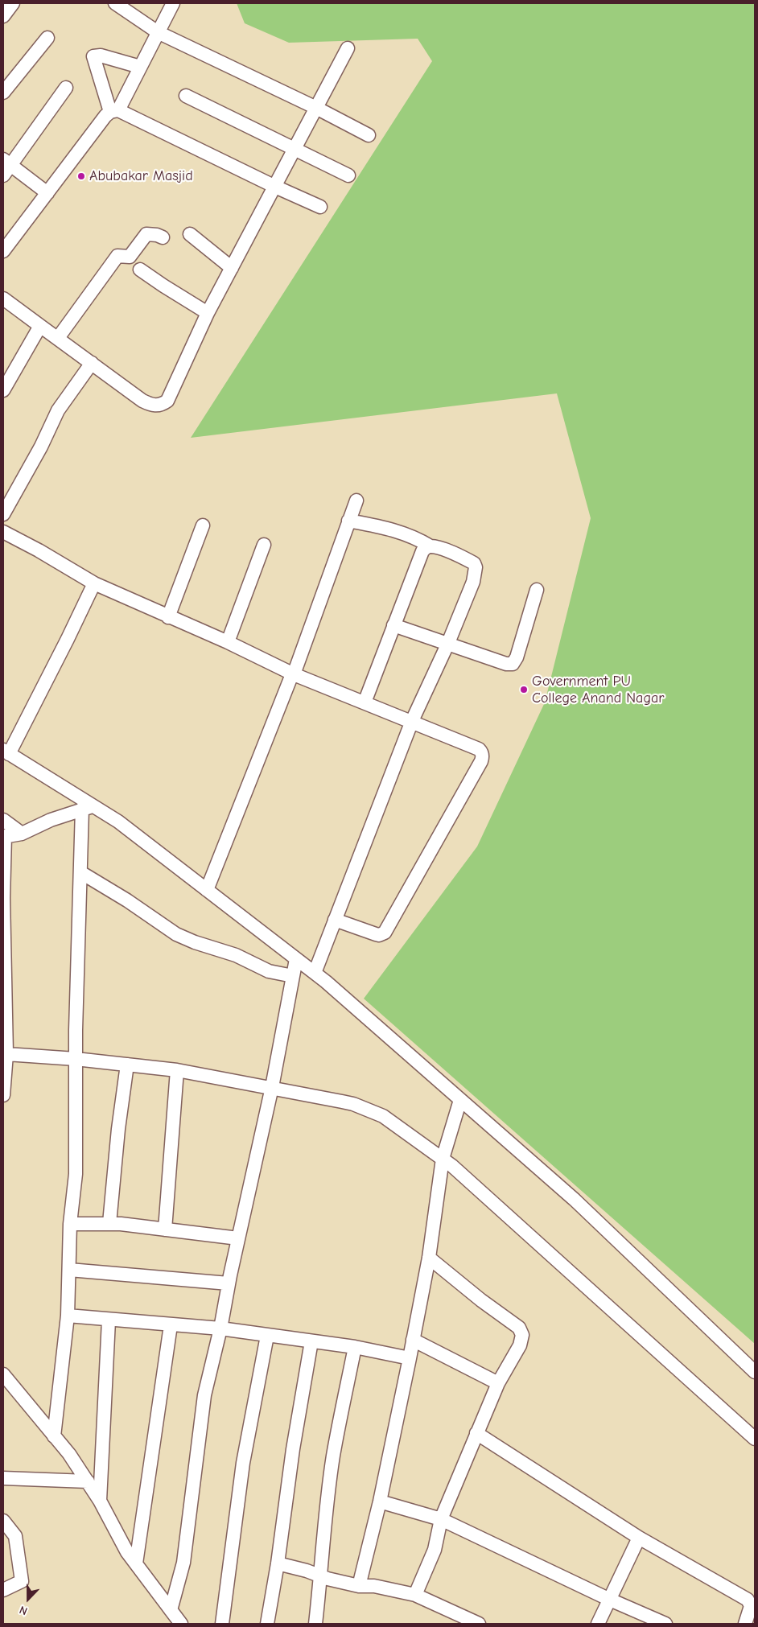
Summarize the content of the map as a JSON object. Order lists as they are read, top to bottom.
{
  "places": ["Abubakar Masjid", "Government PU College Anand Nagar"],
  "north": "bottom"
}
